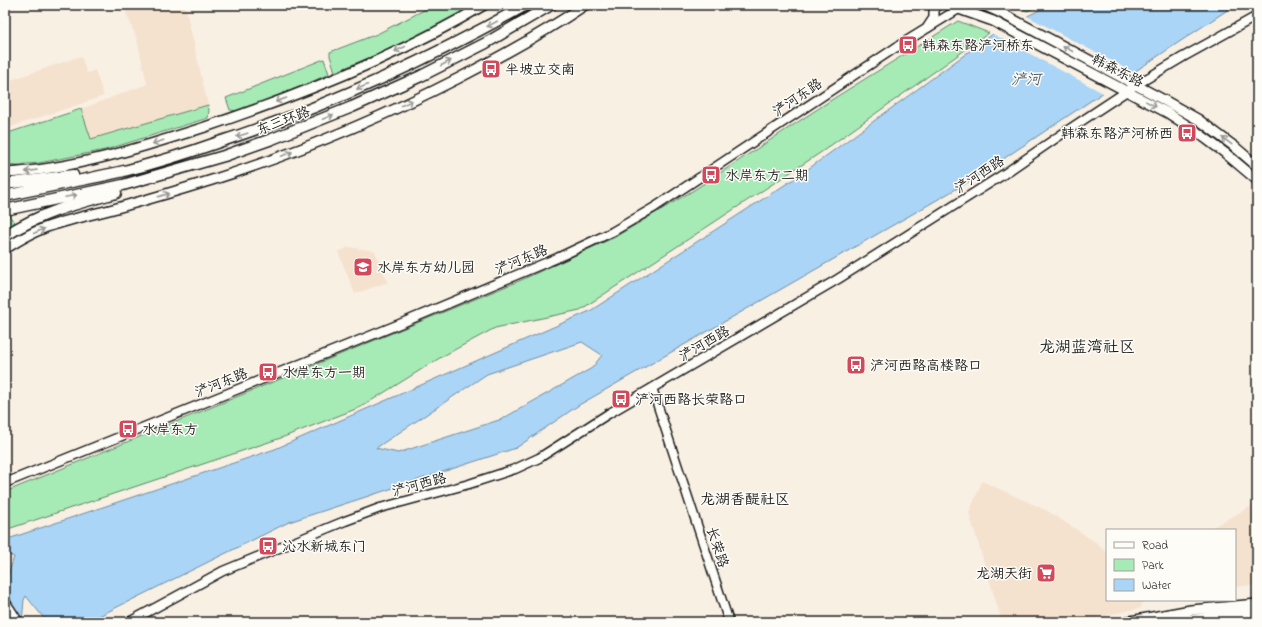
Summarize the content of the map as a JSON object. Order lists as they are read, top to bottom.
{
  "streets": {
    "main road": ["韩森东路", "东三环路"],
    "street": ["浐河东路", "浐河西路", "长荣路"]
  },
  "crossings": [
    ["韩森东路", "浐河东路"],
    ["韩森东路", "浐河西路"],
    ["浐河西路", "长荣路"]
  ],
  "districts": ["龙湖蓝湾社区", "龙湖香醍社区"],
  "water": ["浐河"],
  "places": {
    "bus stop": [
      "韩森东路浐河桥东",
      "半坡立交南",
      "韩森东路浐河桥西",
      "水岸东方二期",
      "浐河西路高楼路口",
      "水岸东方一期",
      "浐河西路长荣路口",
      "水岸东方",
      "沁水新城东门"
    ],
    "school or university": ["水岸东方幼儿园"],
    "supermarket": ["龙湖天街"]
  },
  "legend": ["Road", "Park", "Water"]
}
